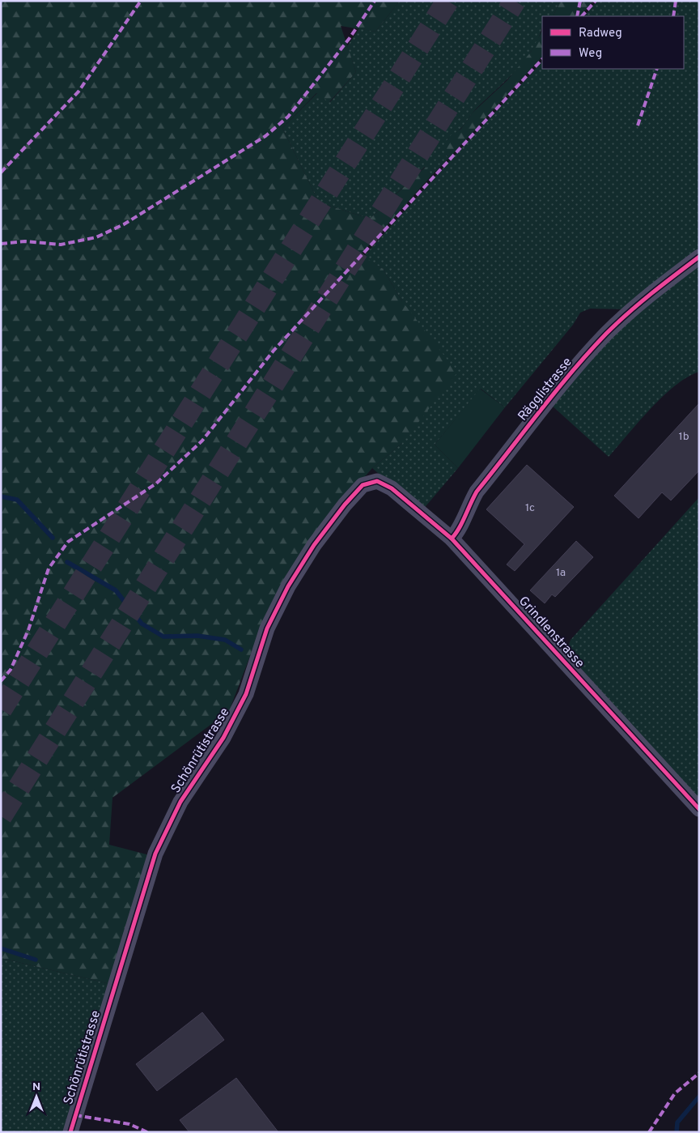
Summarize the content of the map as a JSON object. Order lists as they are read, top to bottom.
{
  "streets": {
    "street": ["Rägglistrasse", "Grindlenstrasse", "Schönrütistrasse"]
  },
  "crossings": [
    ["Rägglistrasse", "Grindlenstrasse"],
    ["Grindlenstrasse", "Schönrütistrasse"]
  ],
  "house_numbers": ["1b", "1c", "1a"],
  "legend": ["Radweg", "Weg"],
  "north": "top"
}
